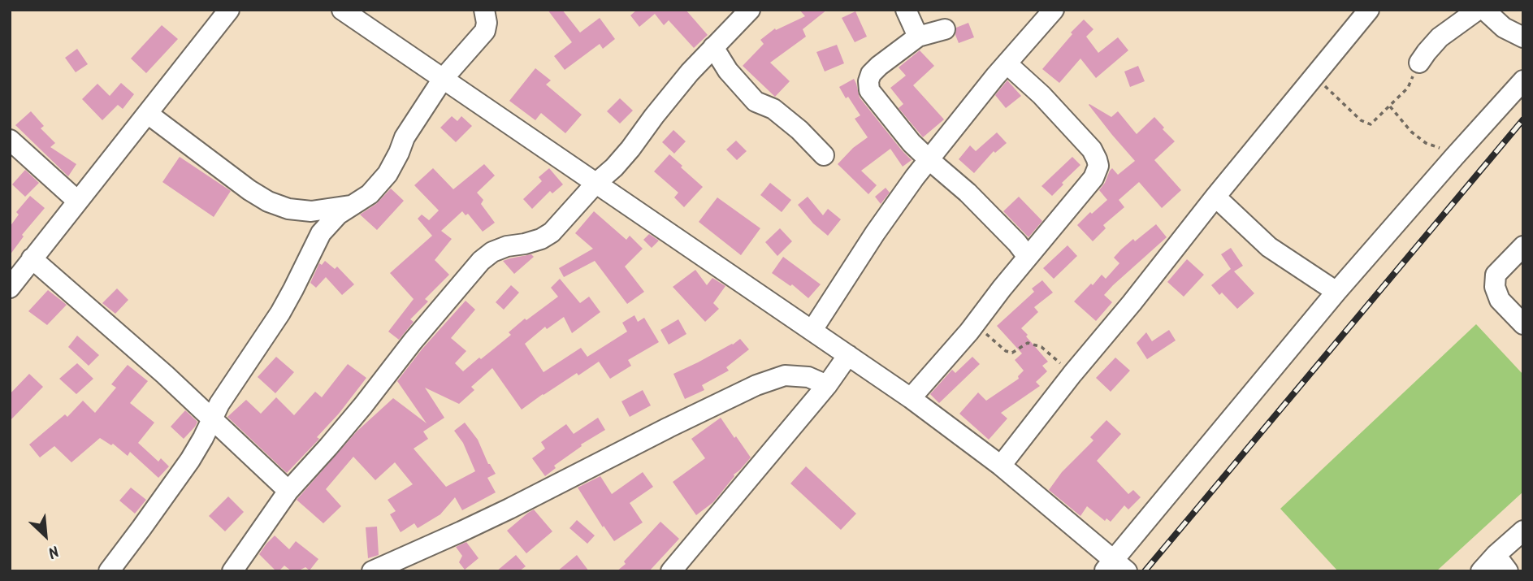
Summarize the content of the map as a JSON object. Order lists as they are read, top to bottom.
{
  "north": "bottom right"
}
